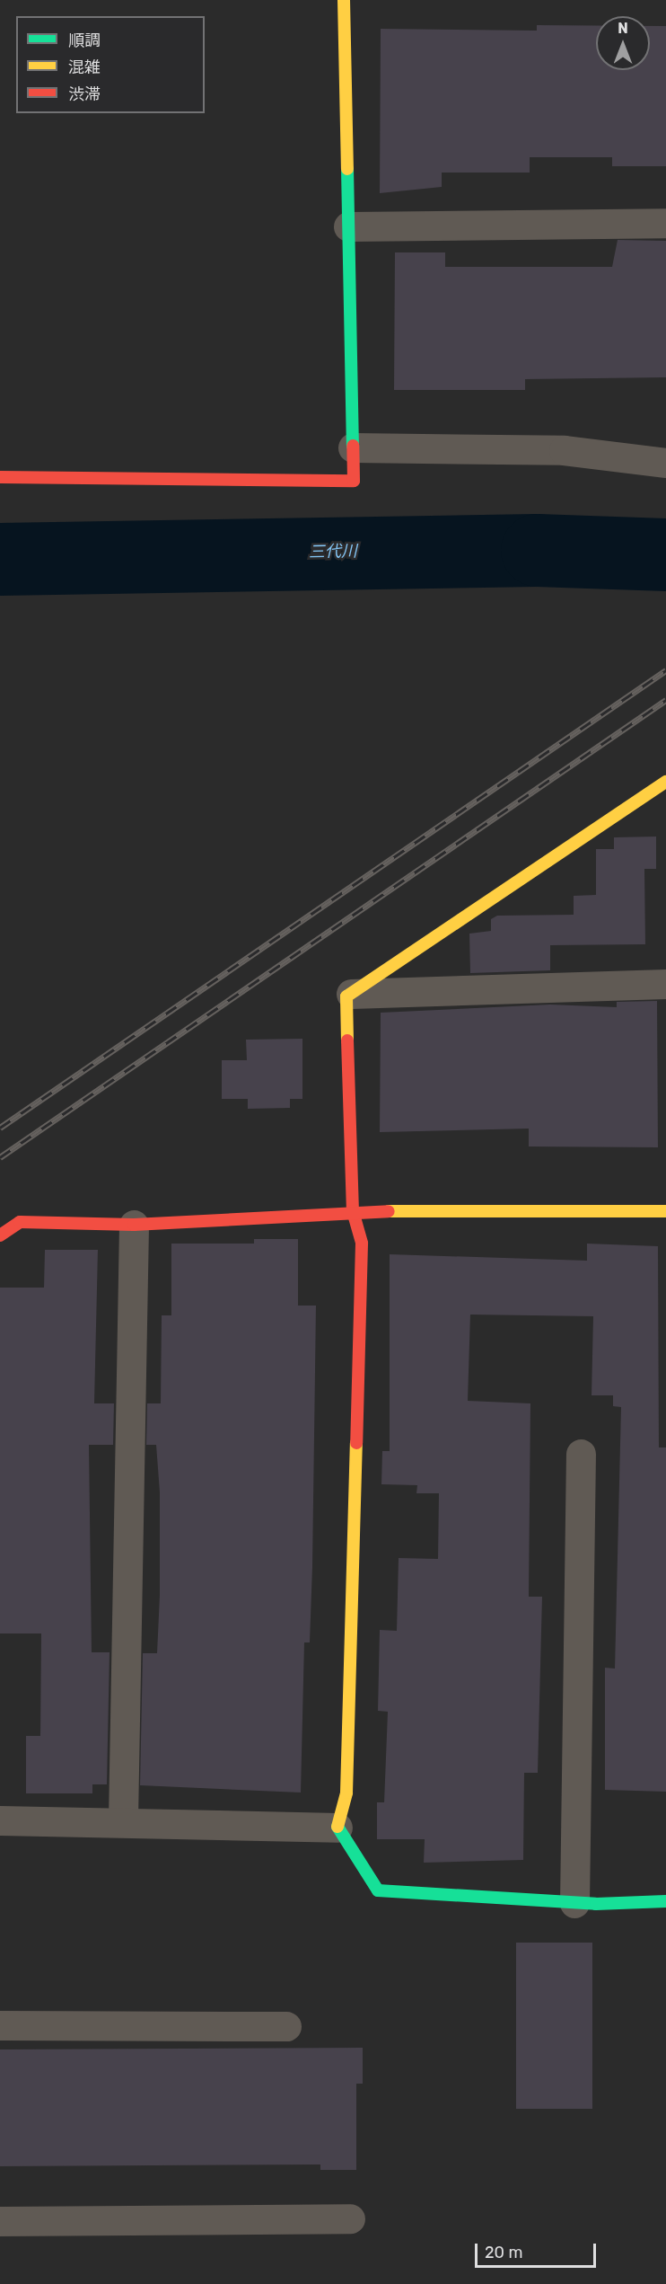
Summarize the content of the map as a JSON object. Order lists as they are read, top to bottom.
{
  "water": ["三代川"],
  "legend": ["順調", "混雑", "渋滞"],
  "scale_bar": "20 m",
  "north": "top"
}
